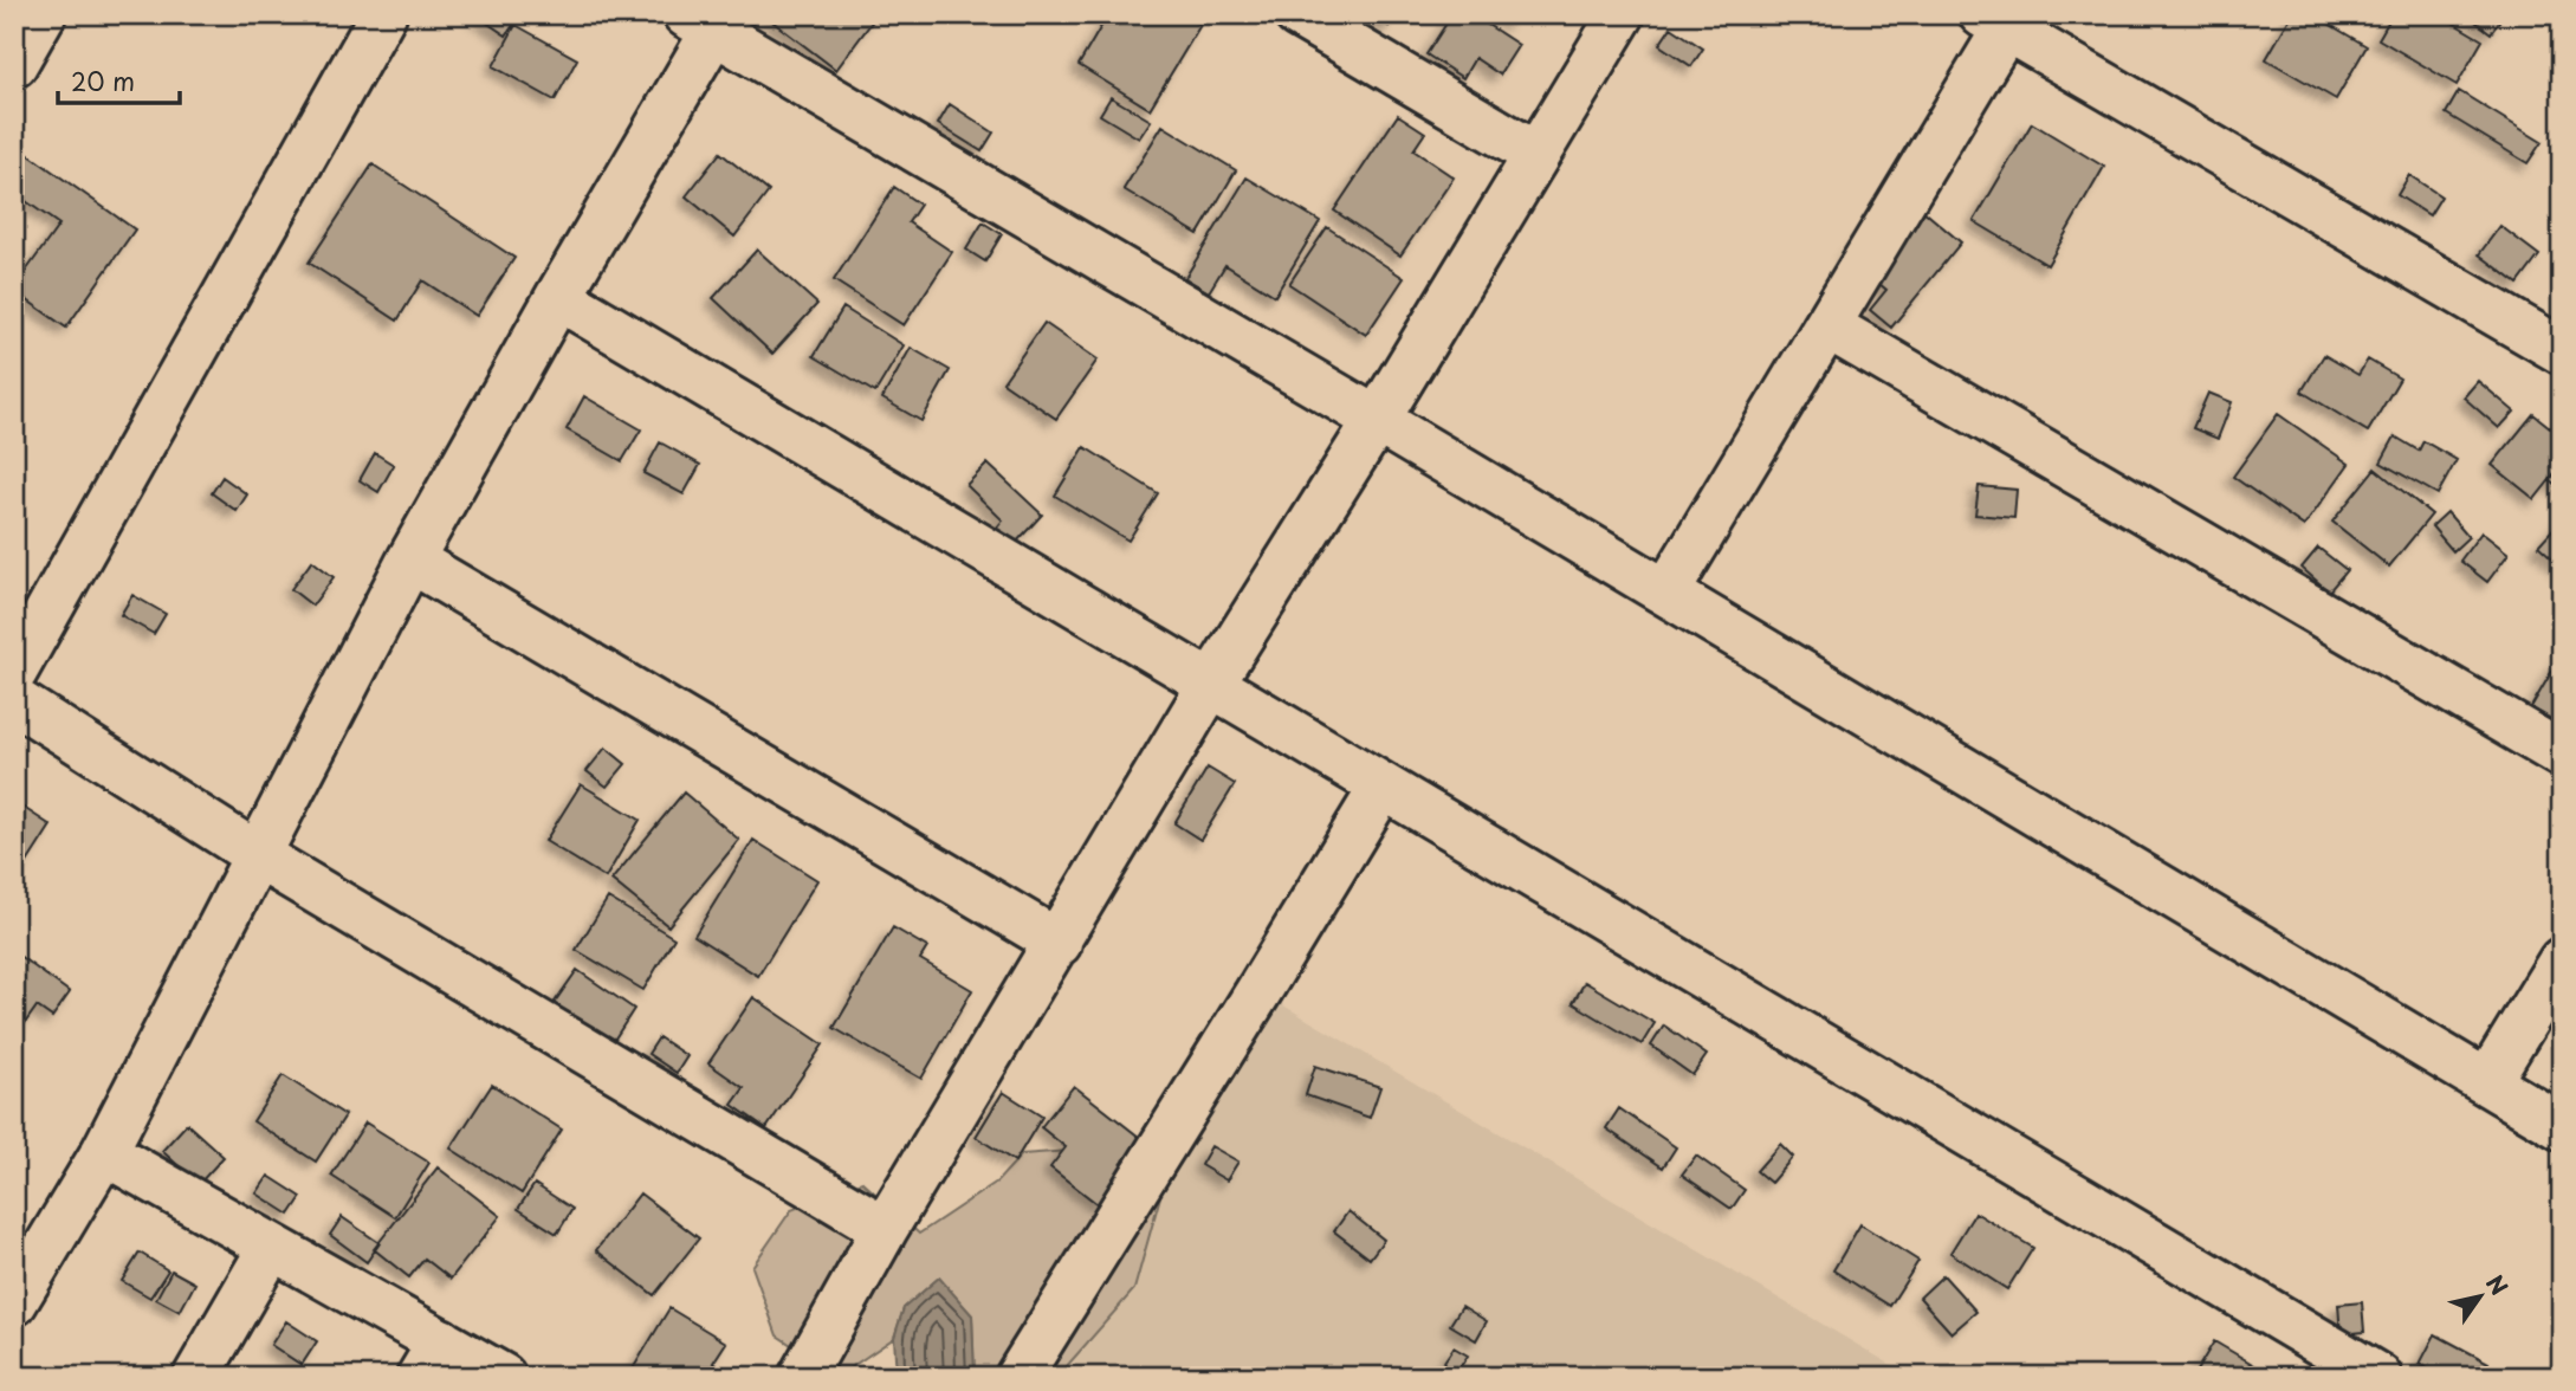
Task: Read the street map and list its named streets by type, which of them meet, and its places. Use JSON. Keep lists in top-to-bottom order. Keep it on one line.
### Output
{"scale_bar":"20 m","north":"top right"}
